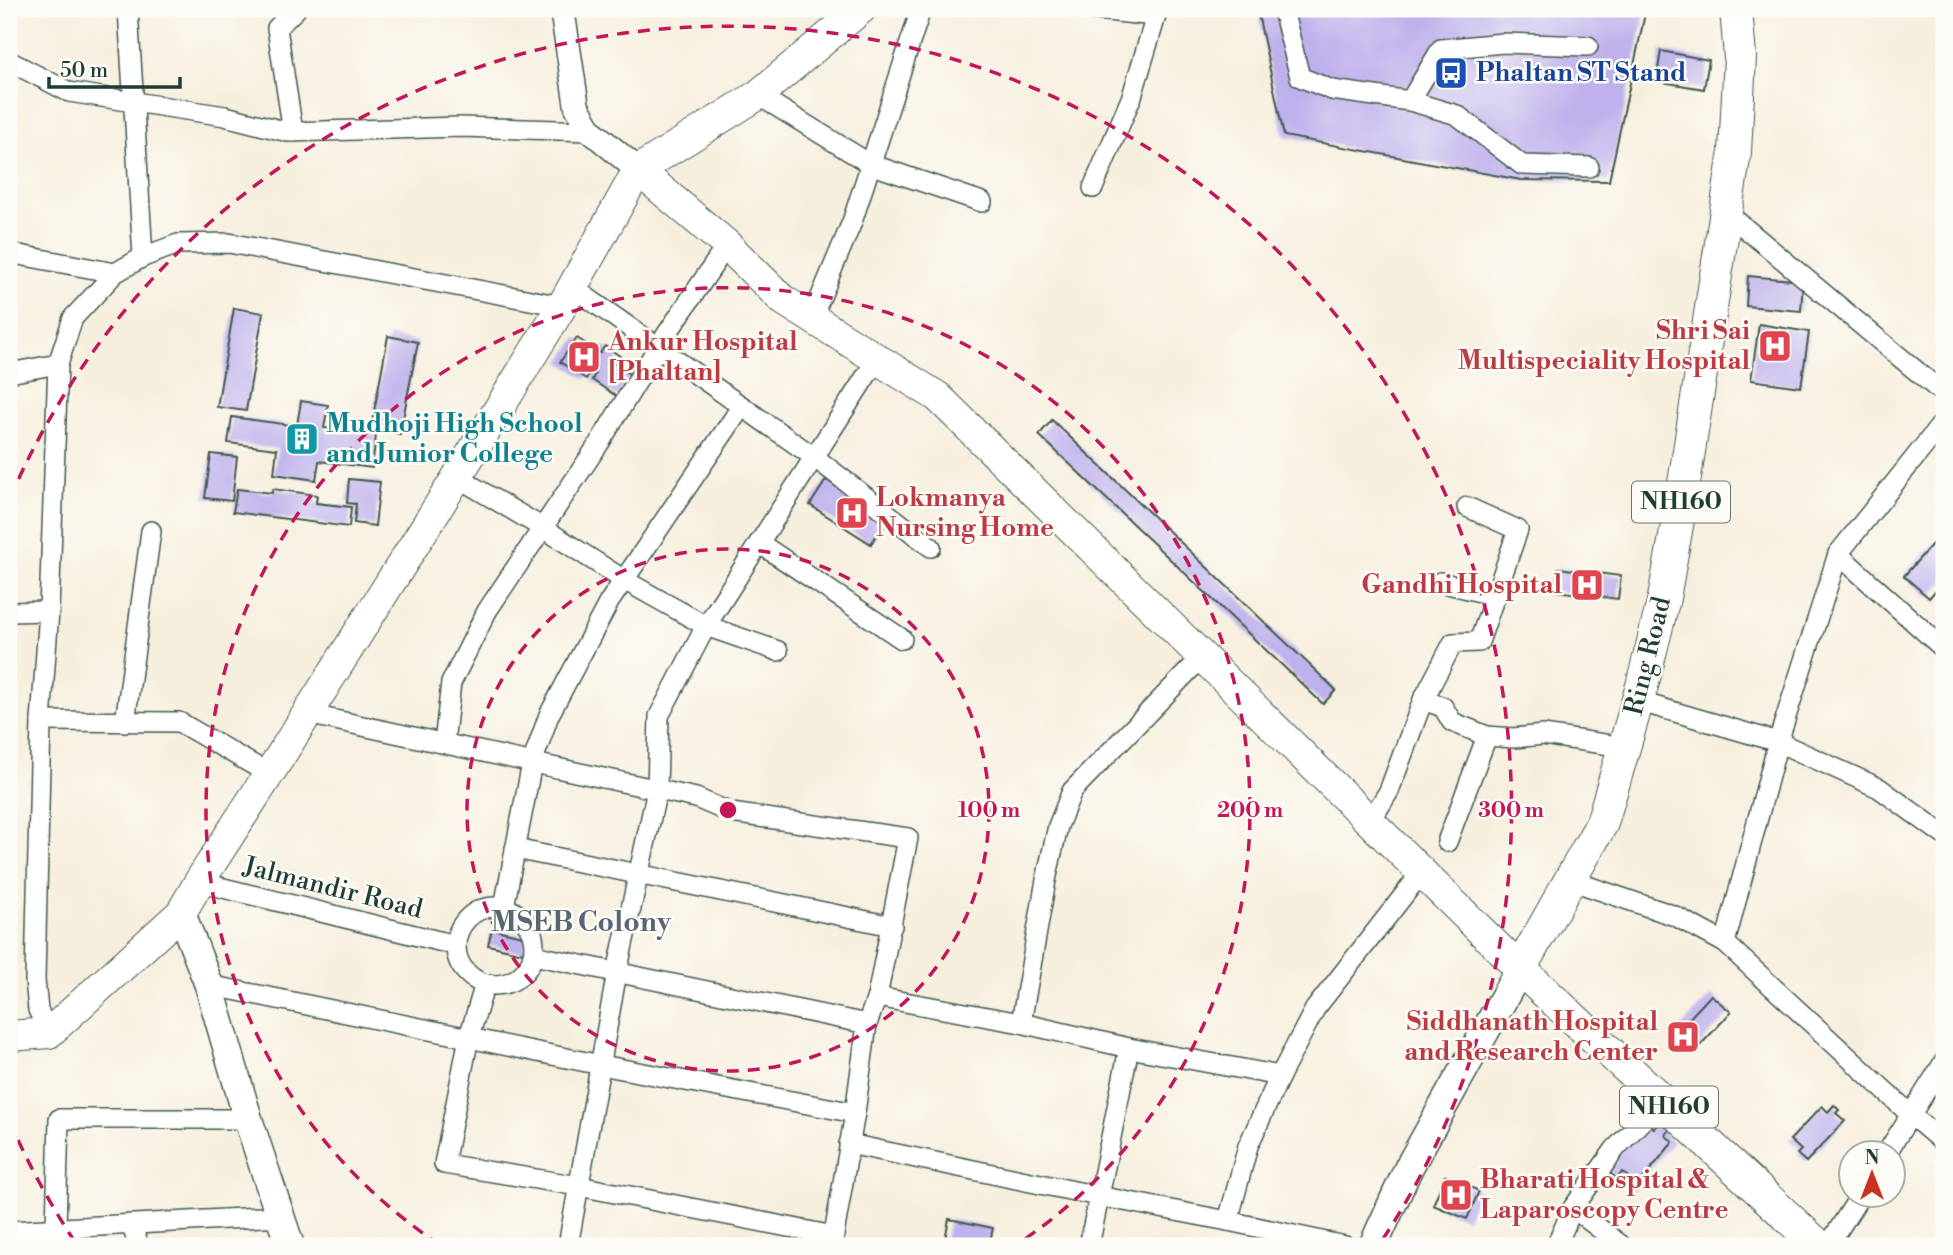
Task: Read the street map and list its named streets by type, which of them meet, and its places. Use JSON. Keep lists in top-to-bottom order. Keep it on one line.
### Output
{"streets":{"highway":["NH160","Ring Road"],"street":["Jalmandir Road"]},"crossings":[["NH160","Ring Road"]],"districts":["MSEB Colony"],"places":{"bus stop":["Phaltan ST Stand"],"hospital":["Shri Sai Multispeciality Hospital","Ankur Hospital [Phaltan]","Lokmanya Nursing Home","Gandhi Hospital","Siddhanath Hospital and Research Center","Bharati Hospital & Laparoscopy Centre"],"building":["Mudhoji High School and Junior College"]},"scale_bar":"50 m","north":"top","rings":["100 m","200 m","300 m"]}
